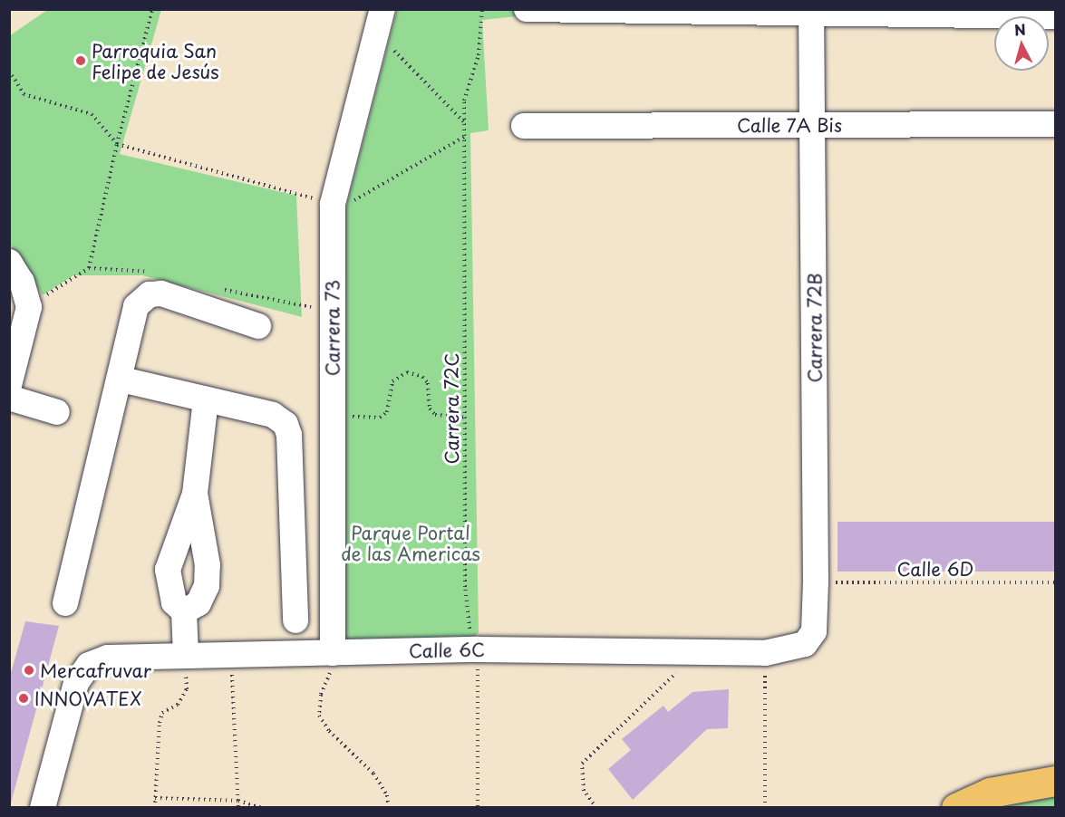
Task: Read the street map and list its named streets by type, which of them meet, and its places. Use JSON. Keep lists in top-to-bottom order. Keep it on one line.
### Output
{"streets":{"street":["Calle 7A Bis","Carrera 73","Carrera 72B","Calle 6C"],"path":["Carrera 72C","Calle 6D"]},"crossings":[["Calle 7A Bis","Carrera 72B"],["Carrera 73","Calle 6C"],["Carrera 72B","Calle 6D"],["Carrera 72B","Calle 6C"],["Carrera 72C","Calle 6C"]],"parks":["Parque Portal de las Americas"],"places":["Parroquia San Felipe de Jesús","Mercafruvar","INNOVATEX"],"north":"top"}
